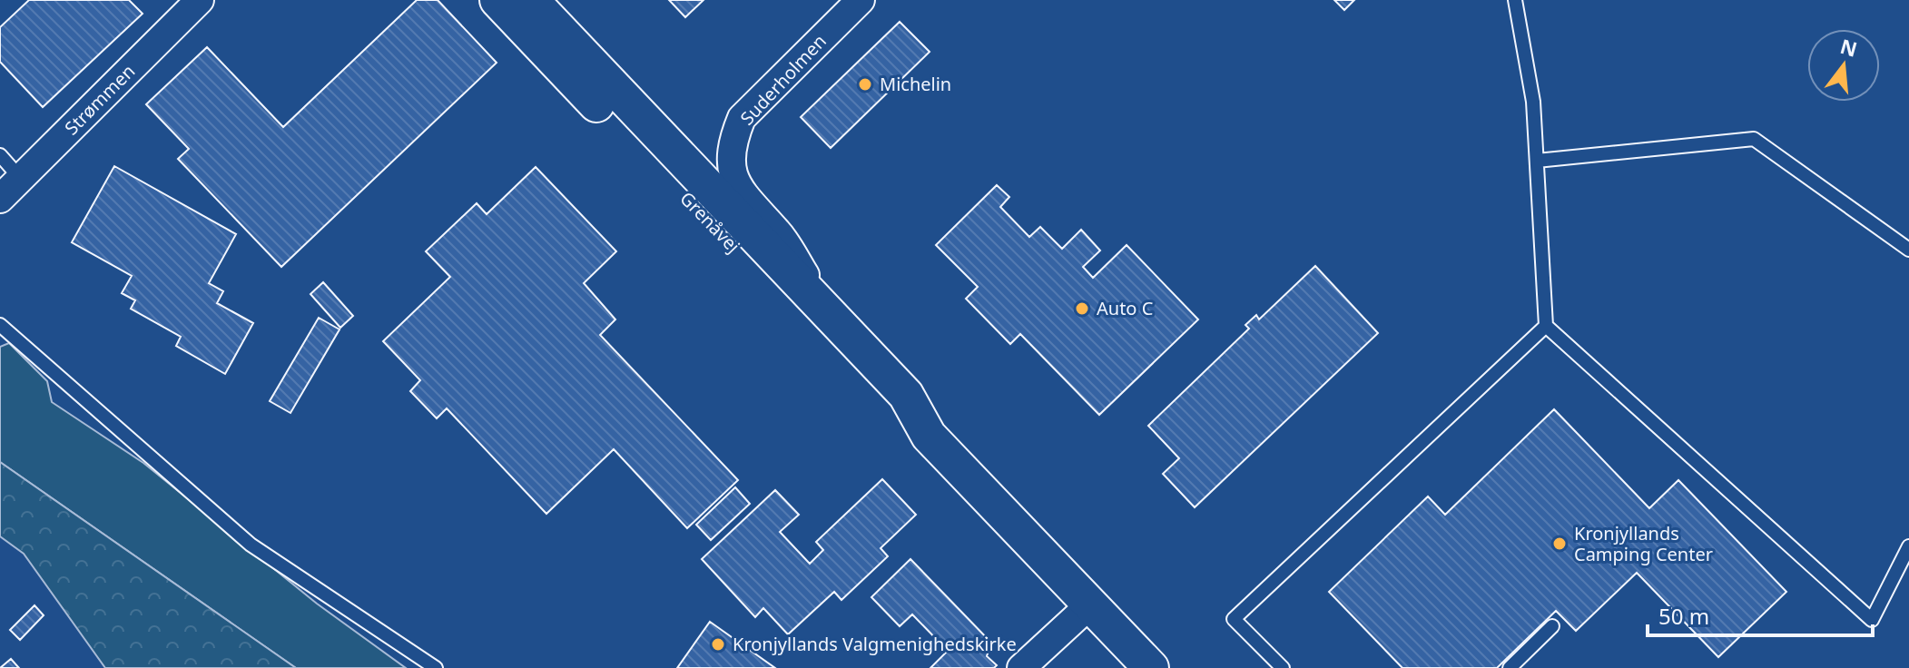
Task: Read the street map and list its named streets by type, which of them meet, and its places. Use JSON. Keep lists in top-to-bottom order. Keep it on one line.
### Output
{"streets":{"street":["Suderholmen","Strømmen","Grenåvej"]},"crossings":[["Suderholmen","Grenåvej"]],"places":["Michelin","Auto C","Kronjyllands Camping Center","Kronjyllands Valgmenighedskirke"],"scale_bar":"50 m","north":"top"}
